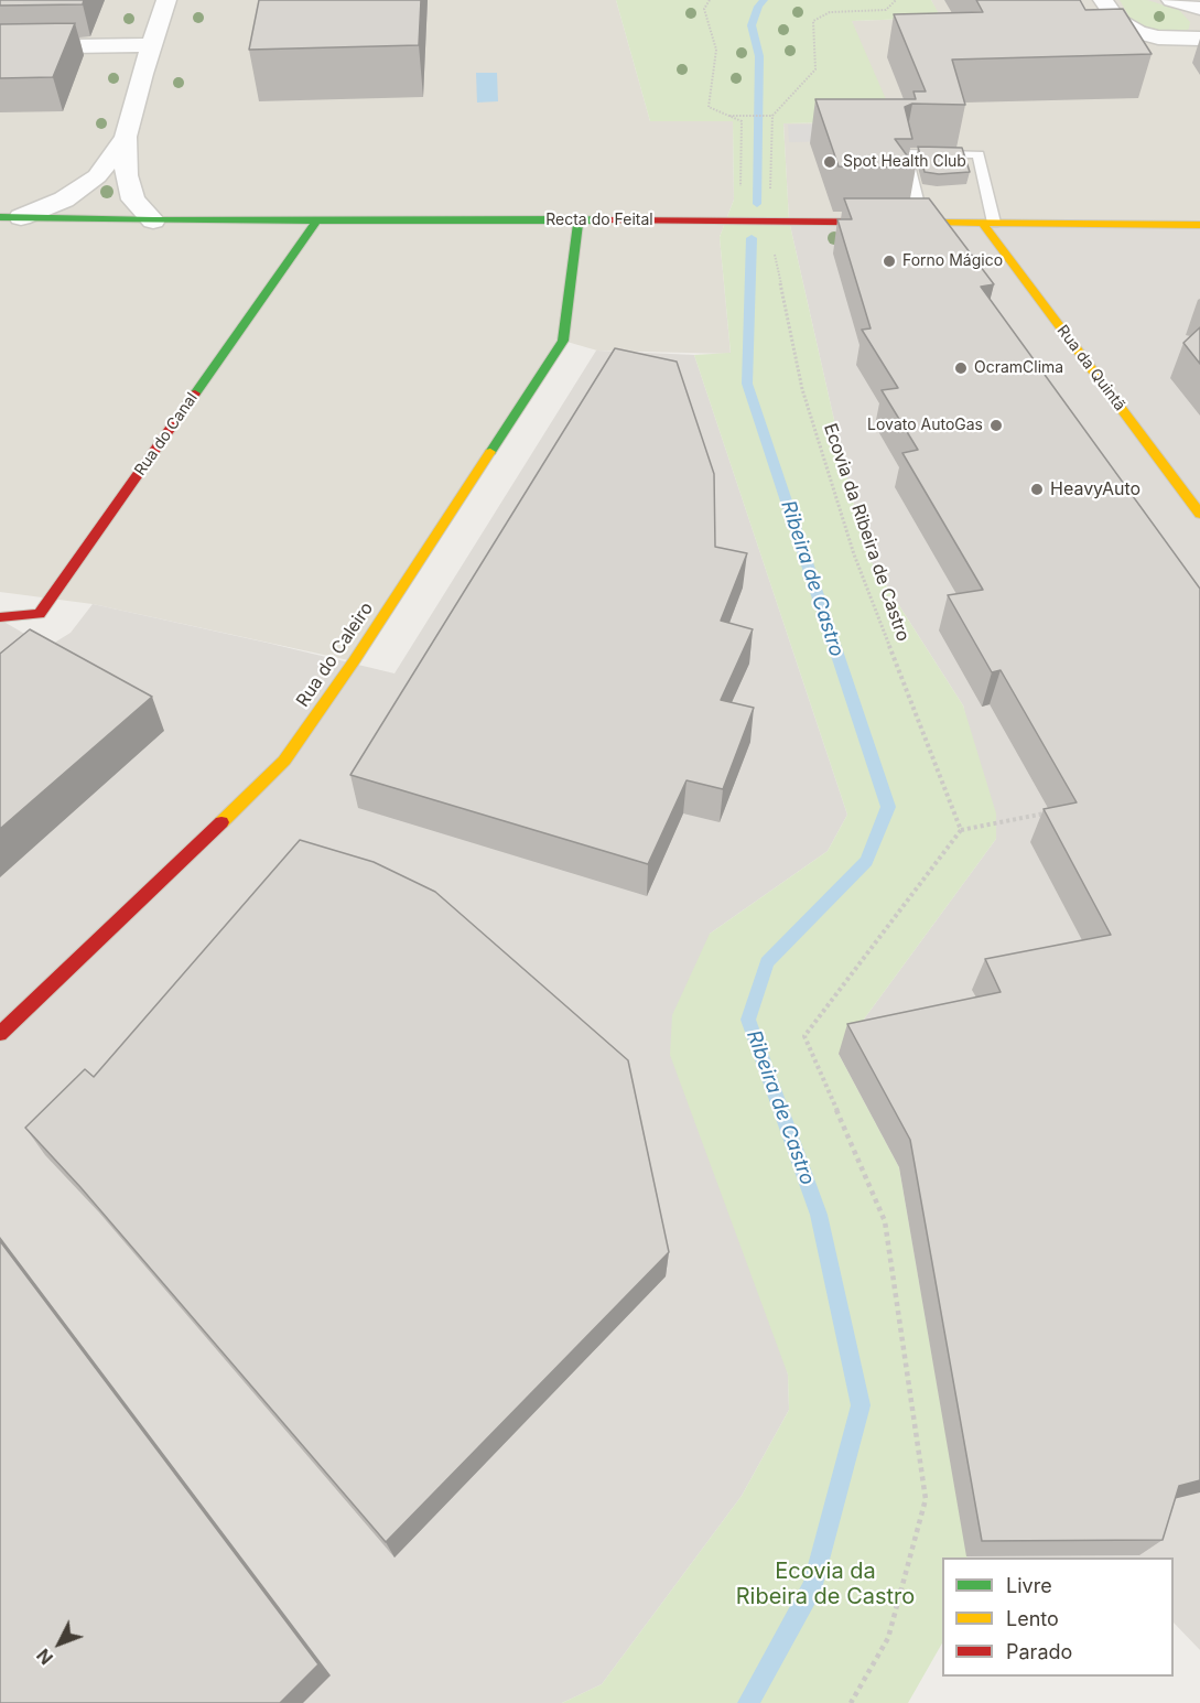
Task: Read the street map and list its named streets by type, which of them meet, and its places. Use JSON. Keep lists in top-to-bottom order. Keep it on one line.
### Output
{"streets":{"street":["Recta do Feital","Rua da Quintã","Rua do Canal","Rua do Caleiro"],"path":["Ecovia da Ribeira de Castro"]},"crossings":[["Recta do Feital","Rua da Quintã"],["Recta do Feital","Rua do Canal"],["Recta do Feital","Rua do Caleiro"]],"water":["Ribeira de Castro"],"parks":["Ecovia da Ribeira de Castro"],"places":["Spot Health Club","Forno Mágico","OcramClima","Lovato AutoGas","HeavyAuto"],"legend":["Livre","Lento","Parado"],"north":"bottom left"}
